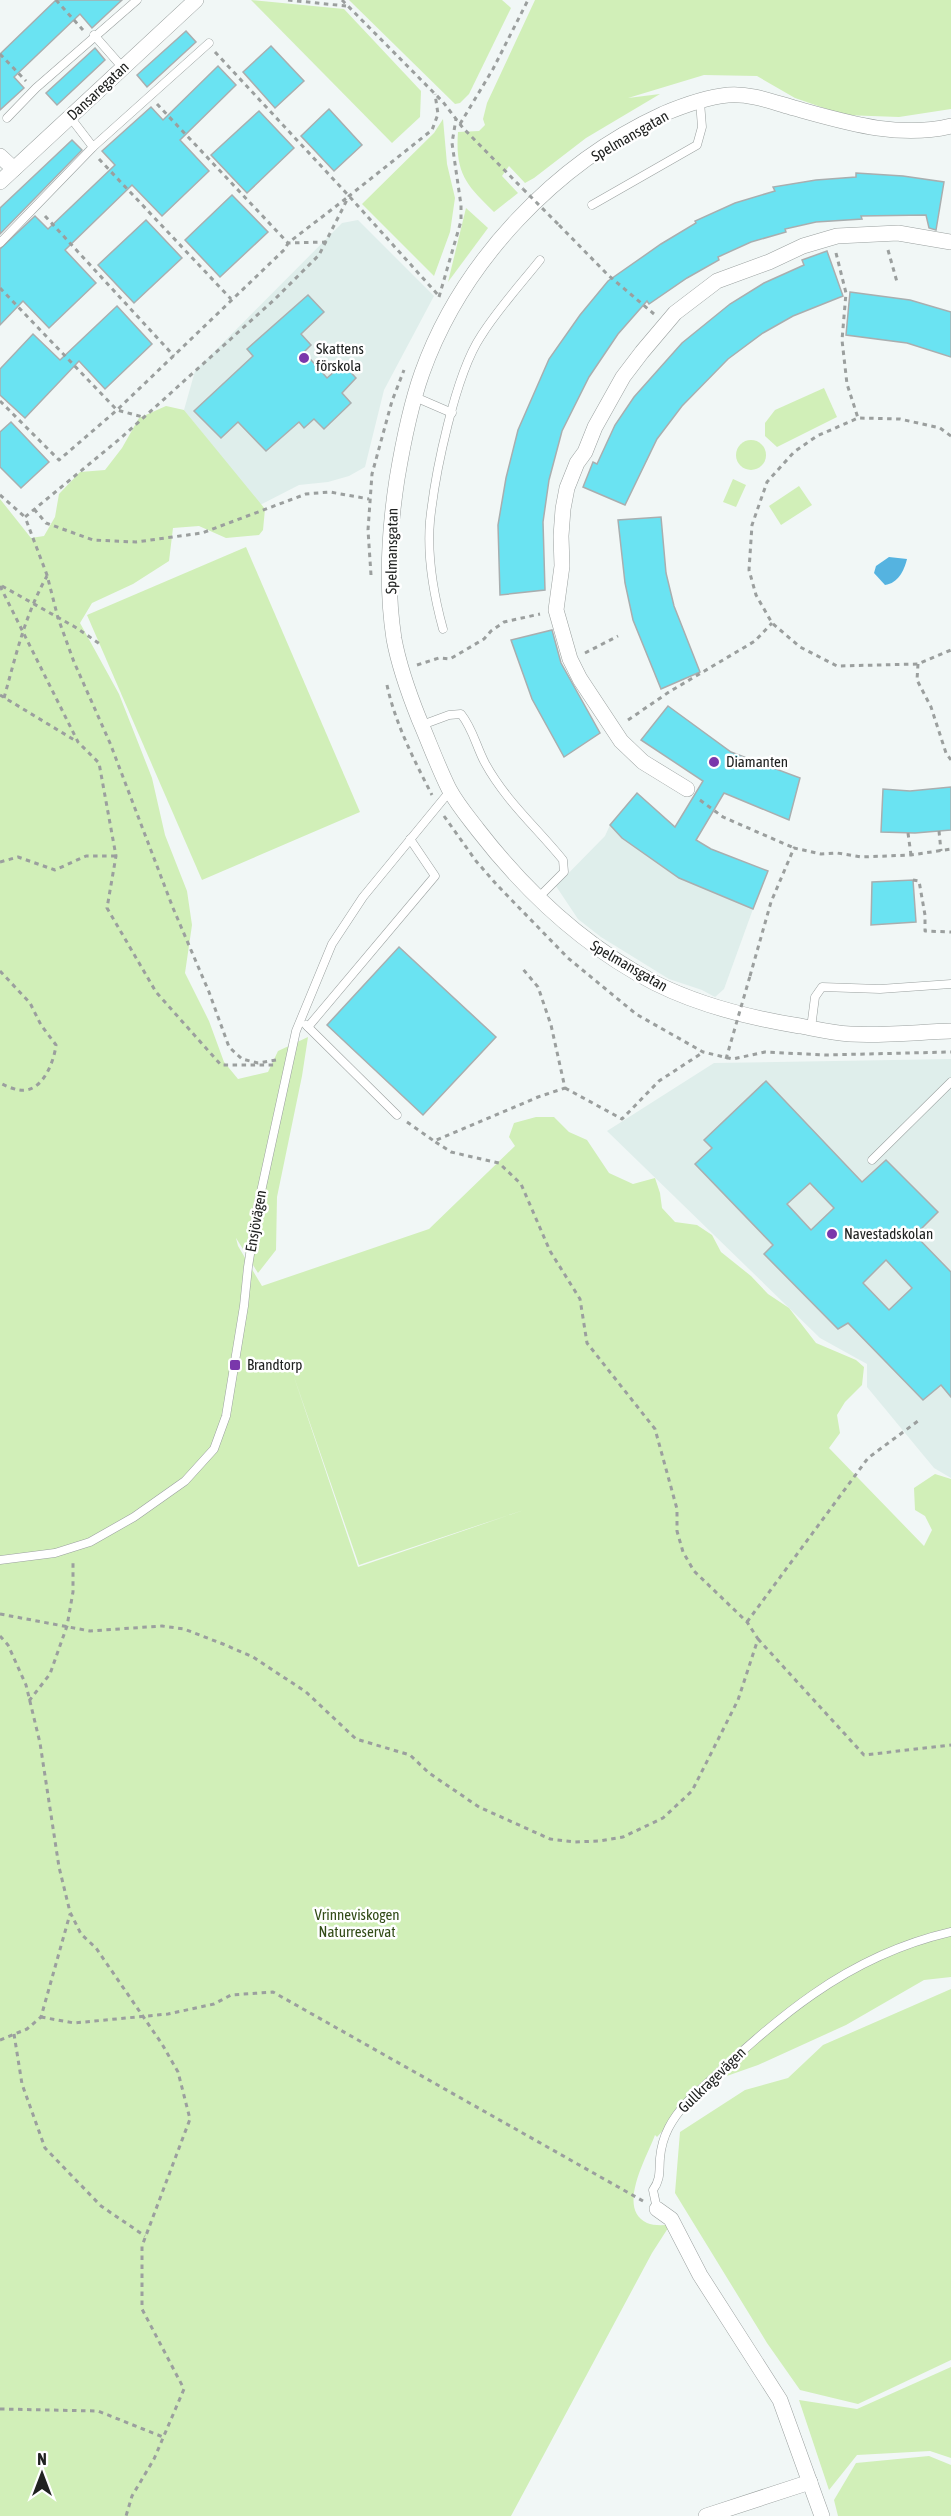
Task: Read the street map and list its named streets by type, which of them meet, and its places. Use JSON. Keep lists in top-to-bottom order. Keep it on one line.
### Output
{"streets":{"street":["Dansaregatan","Spelmansgatan"],"lane":["Ensjövägen","Gullkragevägen"]},"crossings":[["Spelmansgatan","Ensjövägen"]],"parks":["Vrinneviskogen Naturreservat"],"places":{"other":["Skattens förskola","Diamanten","Navestadskolan"],"transit":["Brandtorp"]},"north":"top"}
